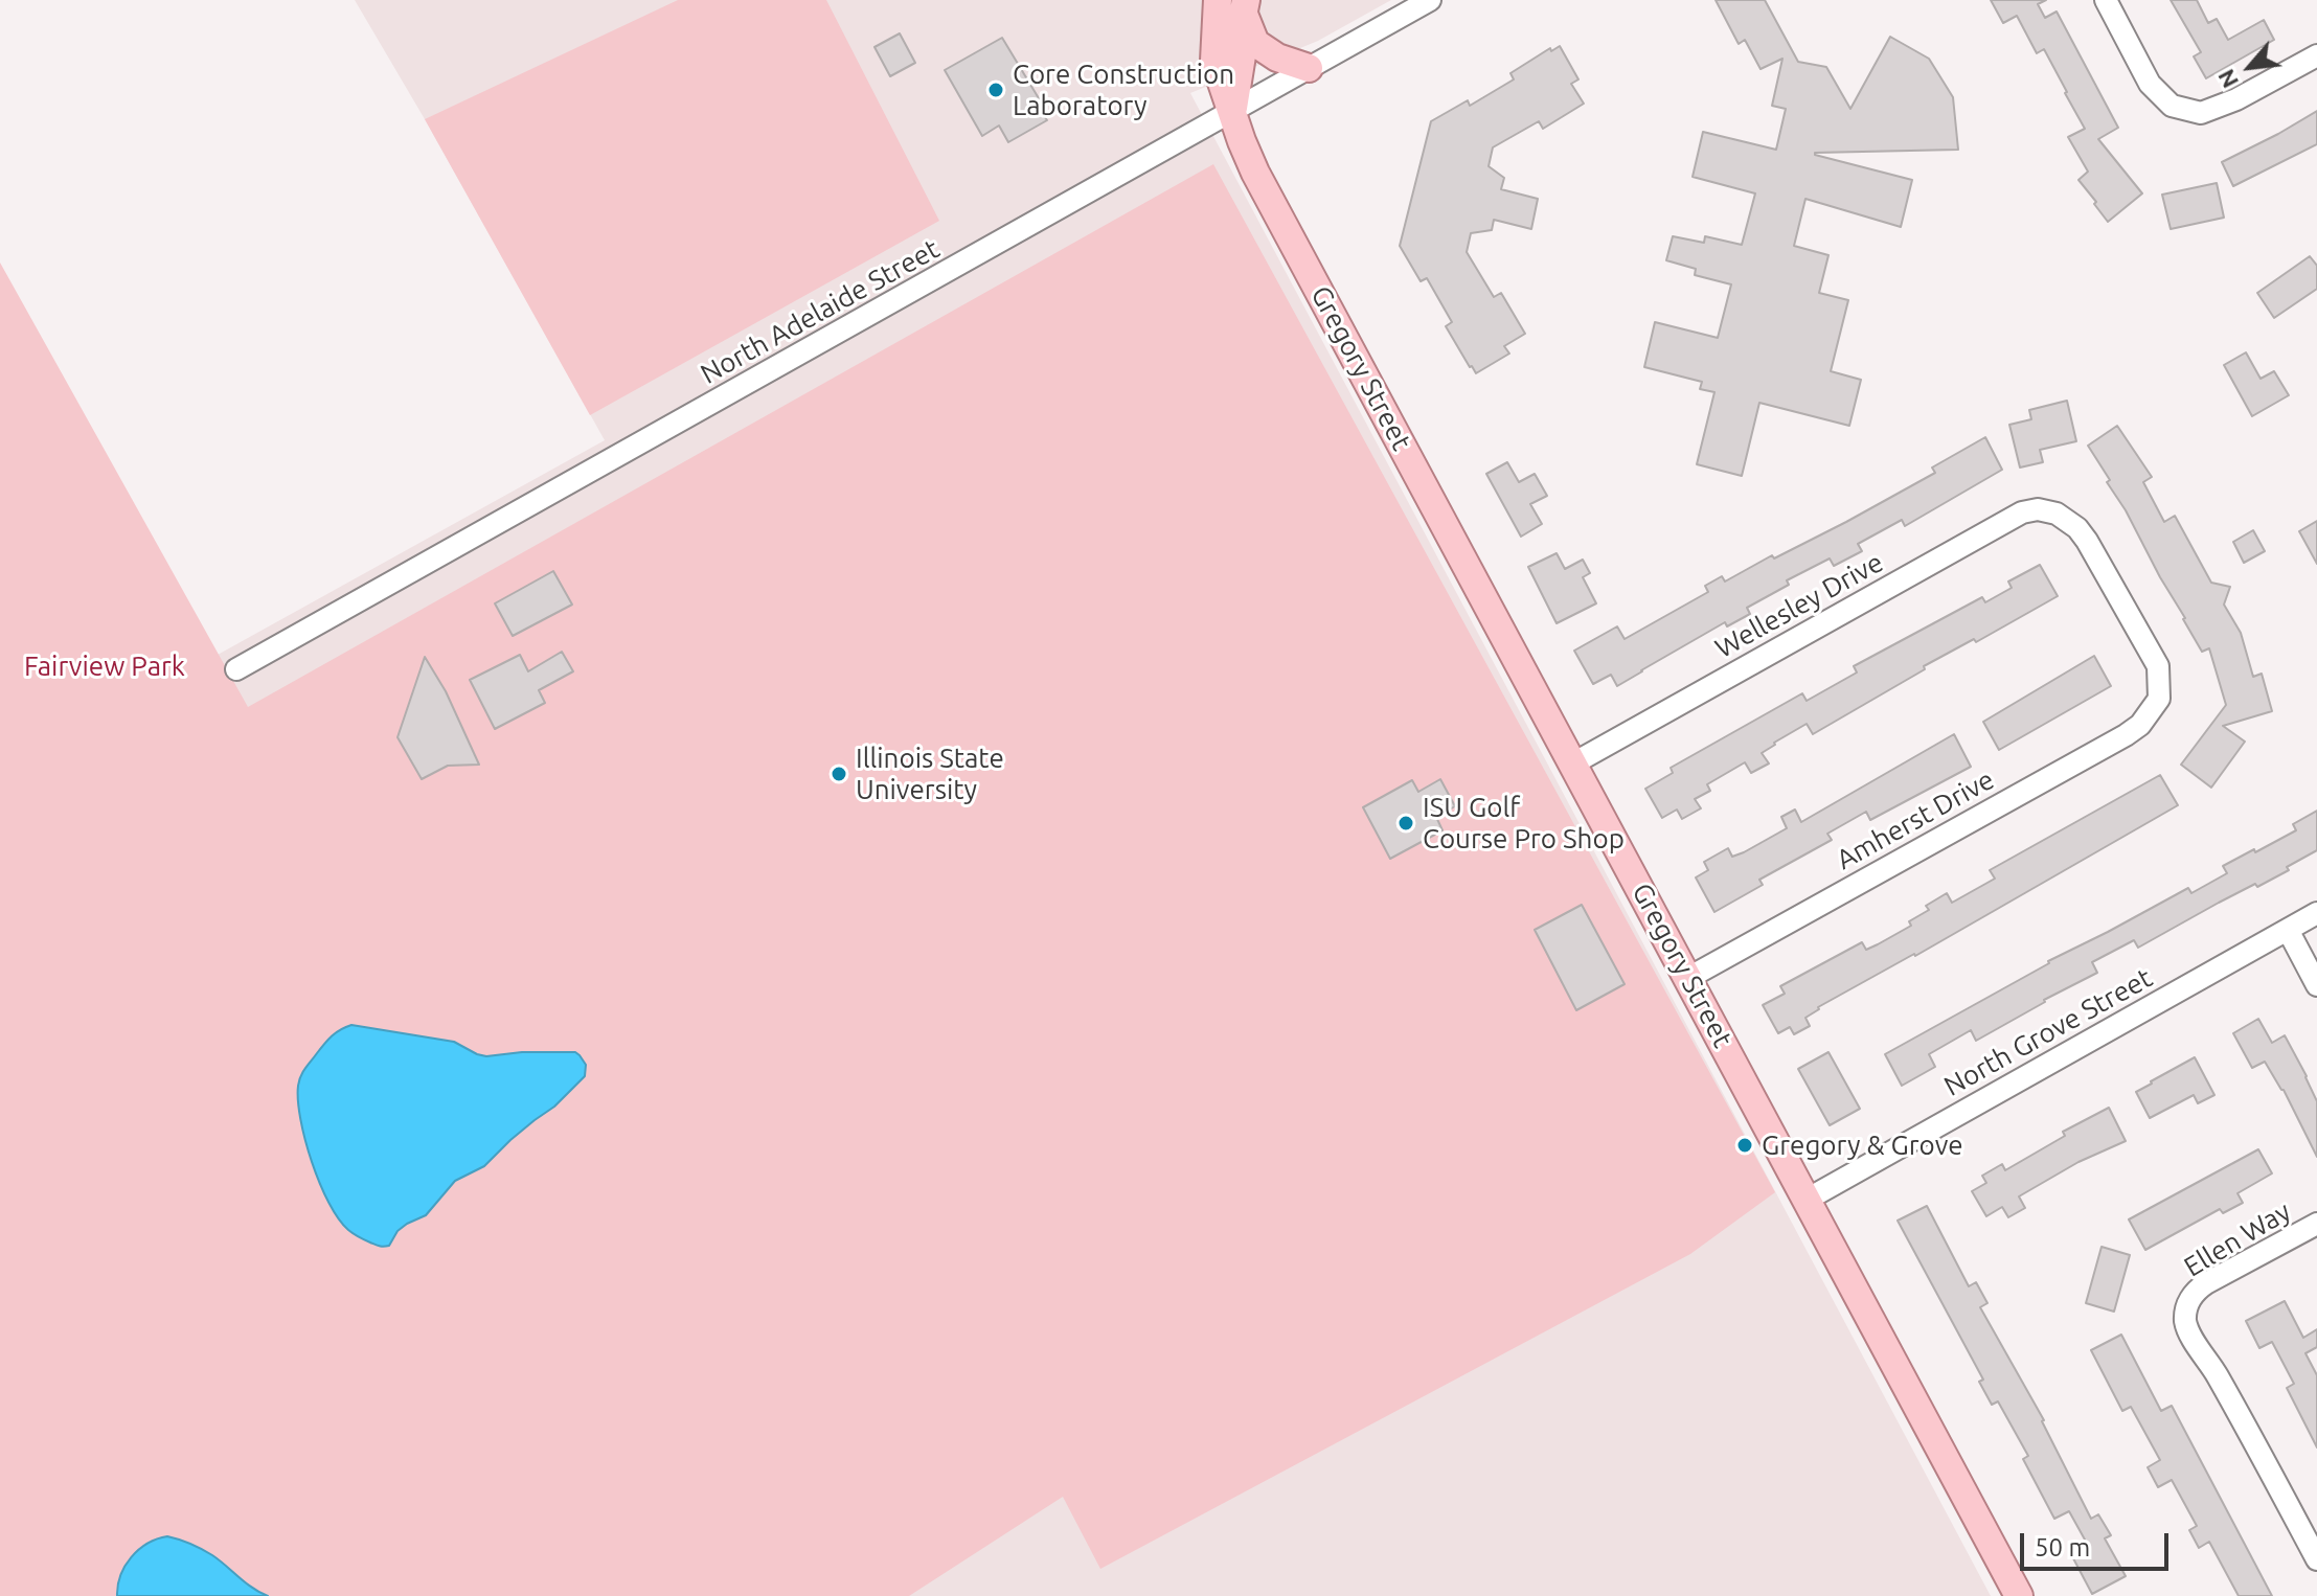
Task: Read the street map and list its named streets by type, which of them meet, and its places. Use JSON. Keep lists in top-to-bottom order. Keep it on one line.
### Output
{"streets":{"main road":["Gregory Street"],"street":["North Adelaide Street","Wellesley Drive","Amherst Drive","North Grove Street","Ellen Way"]},"crossings":[["North Adelaide Street","Gregory Street"],["Gregory Street","Wellesley Drive"],["Gregory Street","Amherst Drive"],["Gregory Street","North Grove Street"],["Wellesley Drive","Amherst Drive"]],"parks":["Fairview Park"],"places":["Core Construction Laboratory","Illinois State University","ISU Golf Course Pro Shop","Gregory & Grove"],"scale_bar":"50 m","north":"bottom left"}
